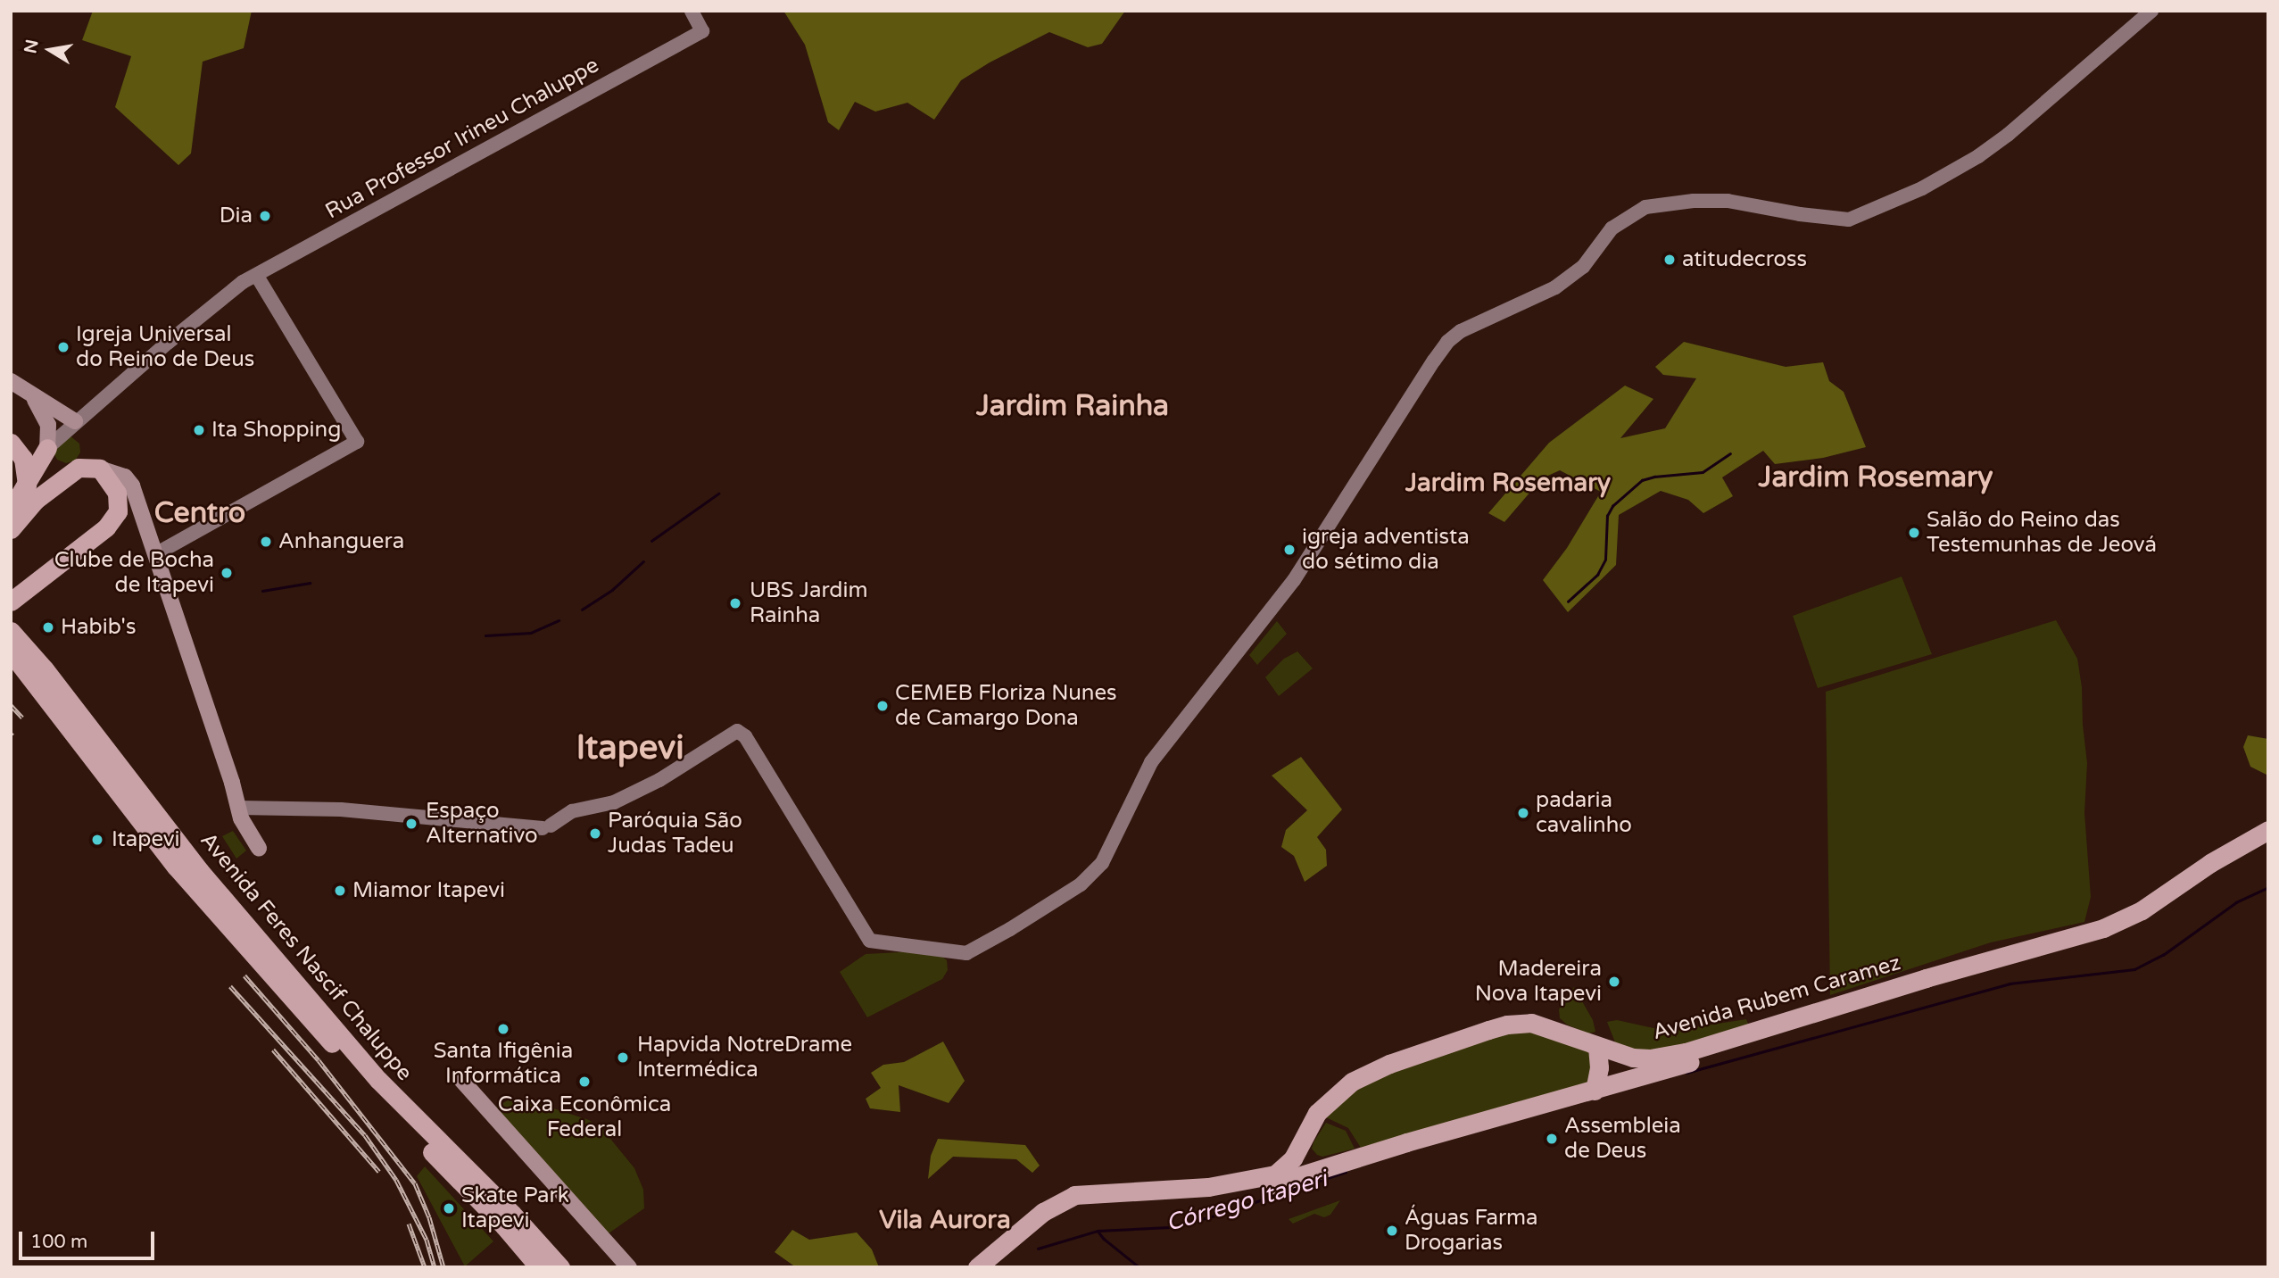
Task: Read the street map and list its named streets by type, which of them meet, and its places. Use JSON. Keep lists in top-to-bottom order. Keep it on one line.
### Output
{"streets":{"highway":["Avenida Feres Nascif Chaluppe","Avenida Rubem Caramez"],"street":["Rua Professor Irineu Chaluppe"]},"districts":["Jardim Rainha","Jardim Rosemary","Jardim Rosemary","Centro","Itapevi","Vila Aurora"],"water":["Córrego Itaperi"],"places":["Dia","atitudecross","Igreja Universal do Reino de Deus","Ita Shopping","Salão do Reino das Testemunhas de Jeová","Anhanguera","igreja adventista do sétimo dia","Clube de Bocha de Itapevi","UBS Jardim Rainha","Habib's","CEMEB Floriza Nunes de Camargo Dona","padaria cavalinho","Espaço Alternativo","Paróquia São Judas Tadeu","Itapevi","Miamor Itapevi","Madereira Nova Itapevi","Santa Ifigênia Informática","Hapvida NotreDrame Intermédica","Caixa Econômica Federal","Assembleia de Deus","Skate Park Itapevi","Águas Farma Drogarias"],"scale_bar":"100 m","north":"left"}
